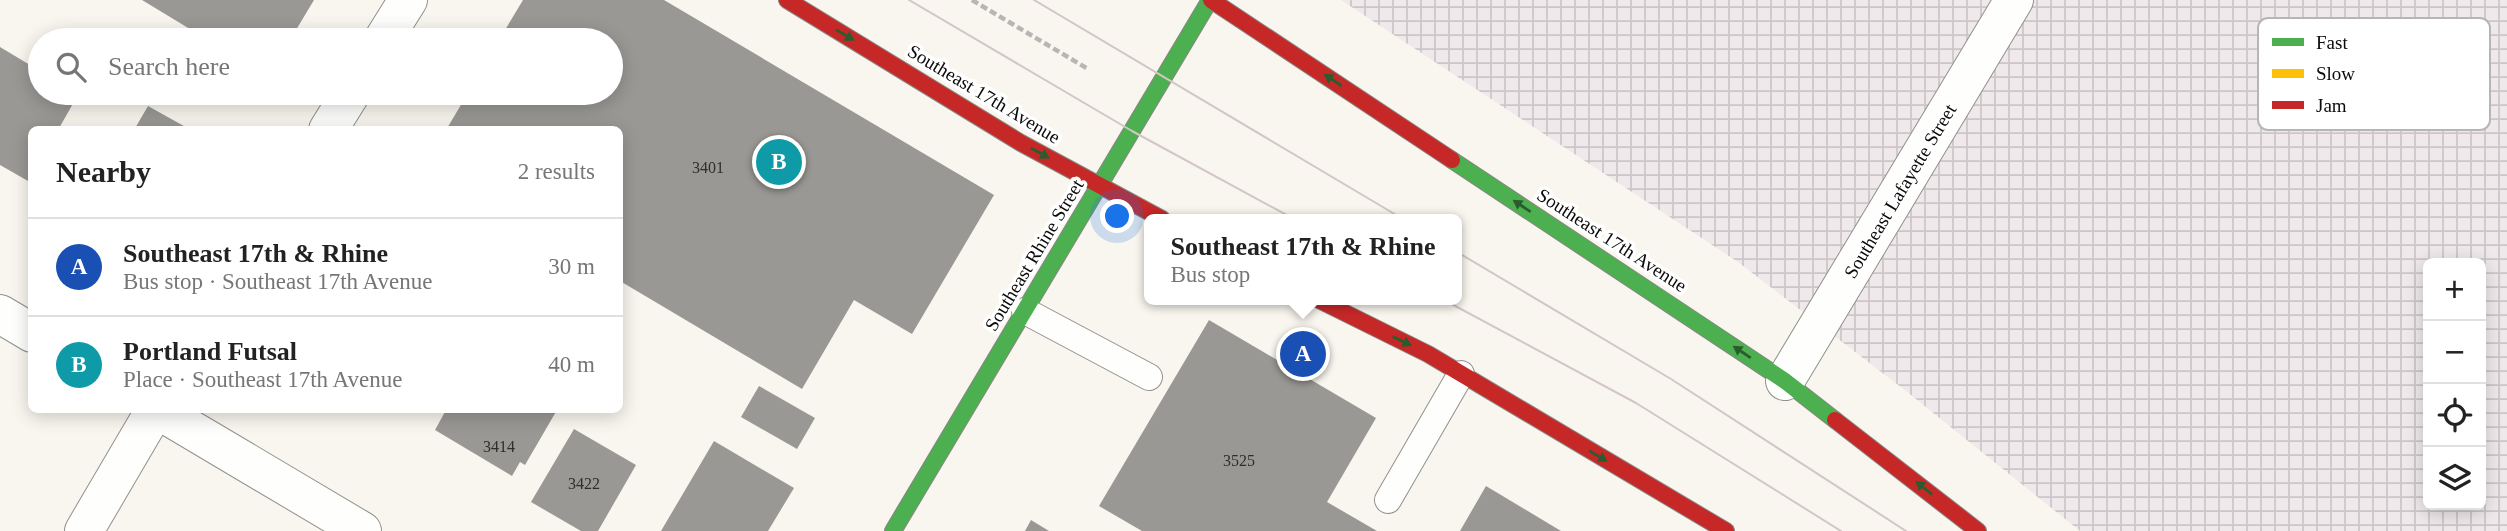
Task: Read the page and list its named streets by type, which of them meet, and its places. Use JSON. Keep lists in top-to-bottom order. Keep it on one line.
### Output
{"streets":{"street":["Southeast 17th Avenue","Southeast Lafayette Street","Southeast Rhine Street"]},"crossings":[["Southeast 17th Avenue","Southeast Lafayette Street"],["Southeast 17th Avenue","Southeast Rhine Street"]],"house_numbers":["3401","3414","3525","3422"],"legend":["Fast","Slow","Jam"],"page":{"search":"Search here","heading":["Nearby","2 results"],"pins":["B","A"],"popup":["Southeast 17th & Rhine","Bus stop"],"list":[{"mark":"A","name":"Southeast 17th & Rhine","note":"Bus stop · Southeast 17th Avenue","value":"30 m"},{"mark":"B","name":"Portland Futsal","note":"Place · Southeast 17th Avenue","value":"40 m"}],"map_buttons":["+","−"]}}
